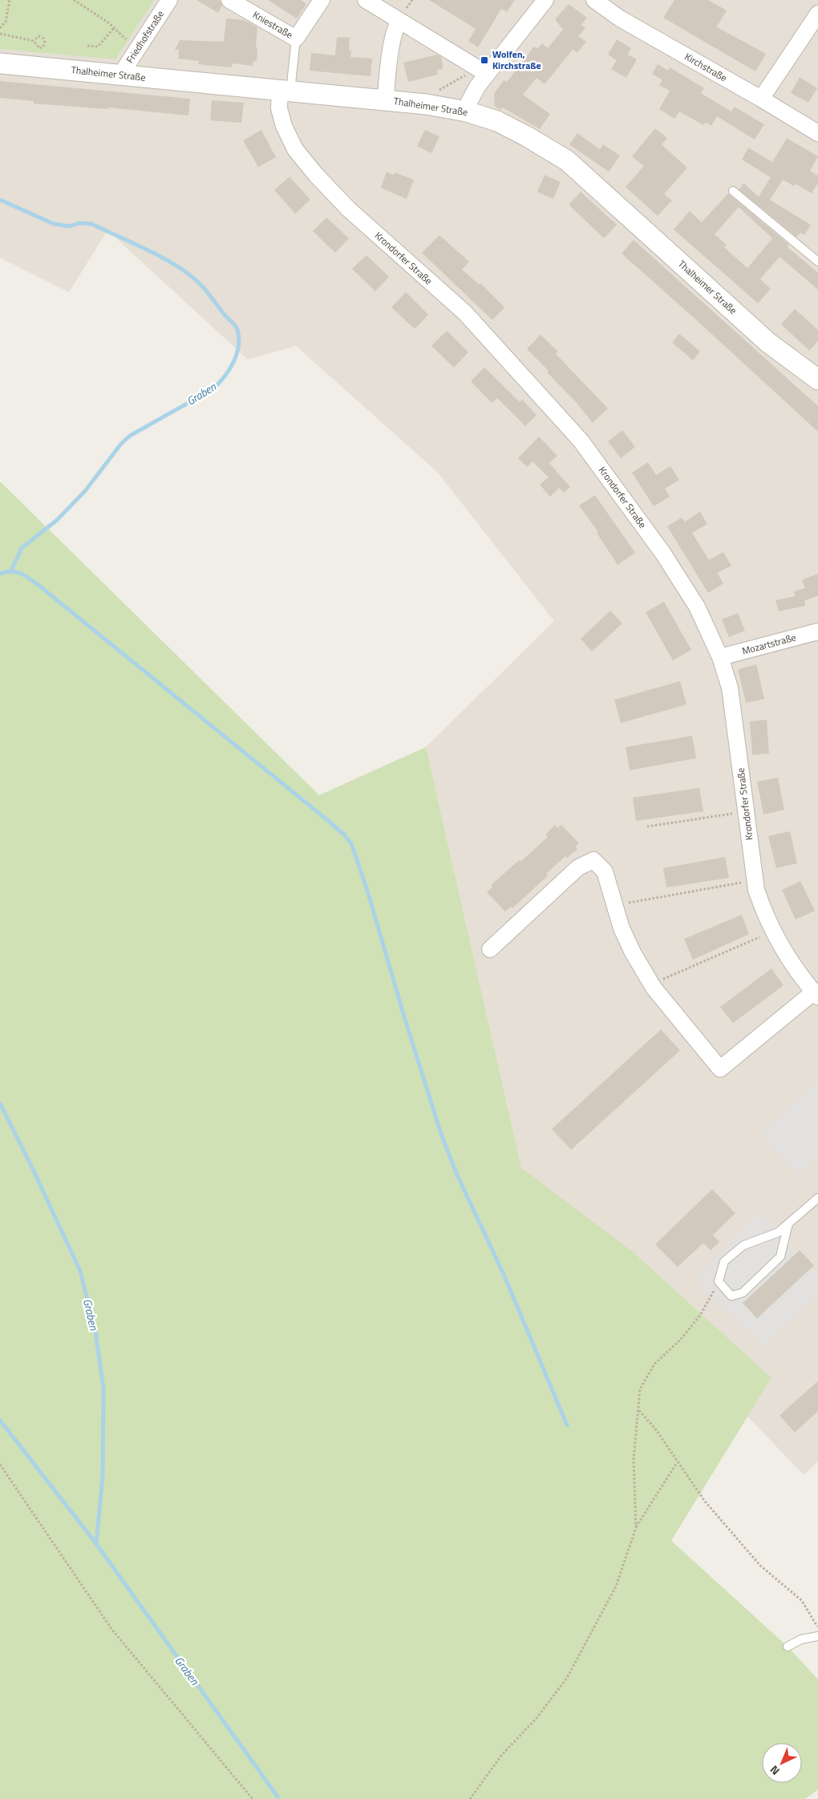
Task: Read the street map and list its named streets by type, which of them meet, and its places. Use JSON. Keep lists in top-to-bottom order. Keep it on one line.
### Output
{"streets":{"street":["Kniestraße","Friedhofstraße","Kirchstraße","Thalheimer Straße","Krondorfer Straße","Mozartstraße"]},"crossings":[["Friedhofstraße","Thalheimer Straße"],["Thalheimer Straße","Krondorfer Straße"],["Krondorfer Straße","Mozartstraße"]],"water":["Graben"],"places":{"transit":["Wolfen, Kirchstraße"]},"north":"bottom left"}
